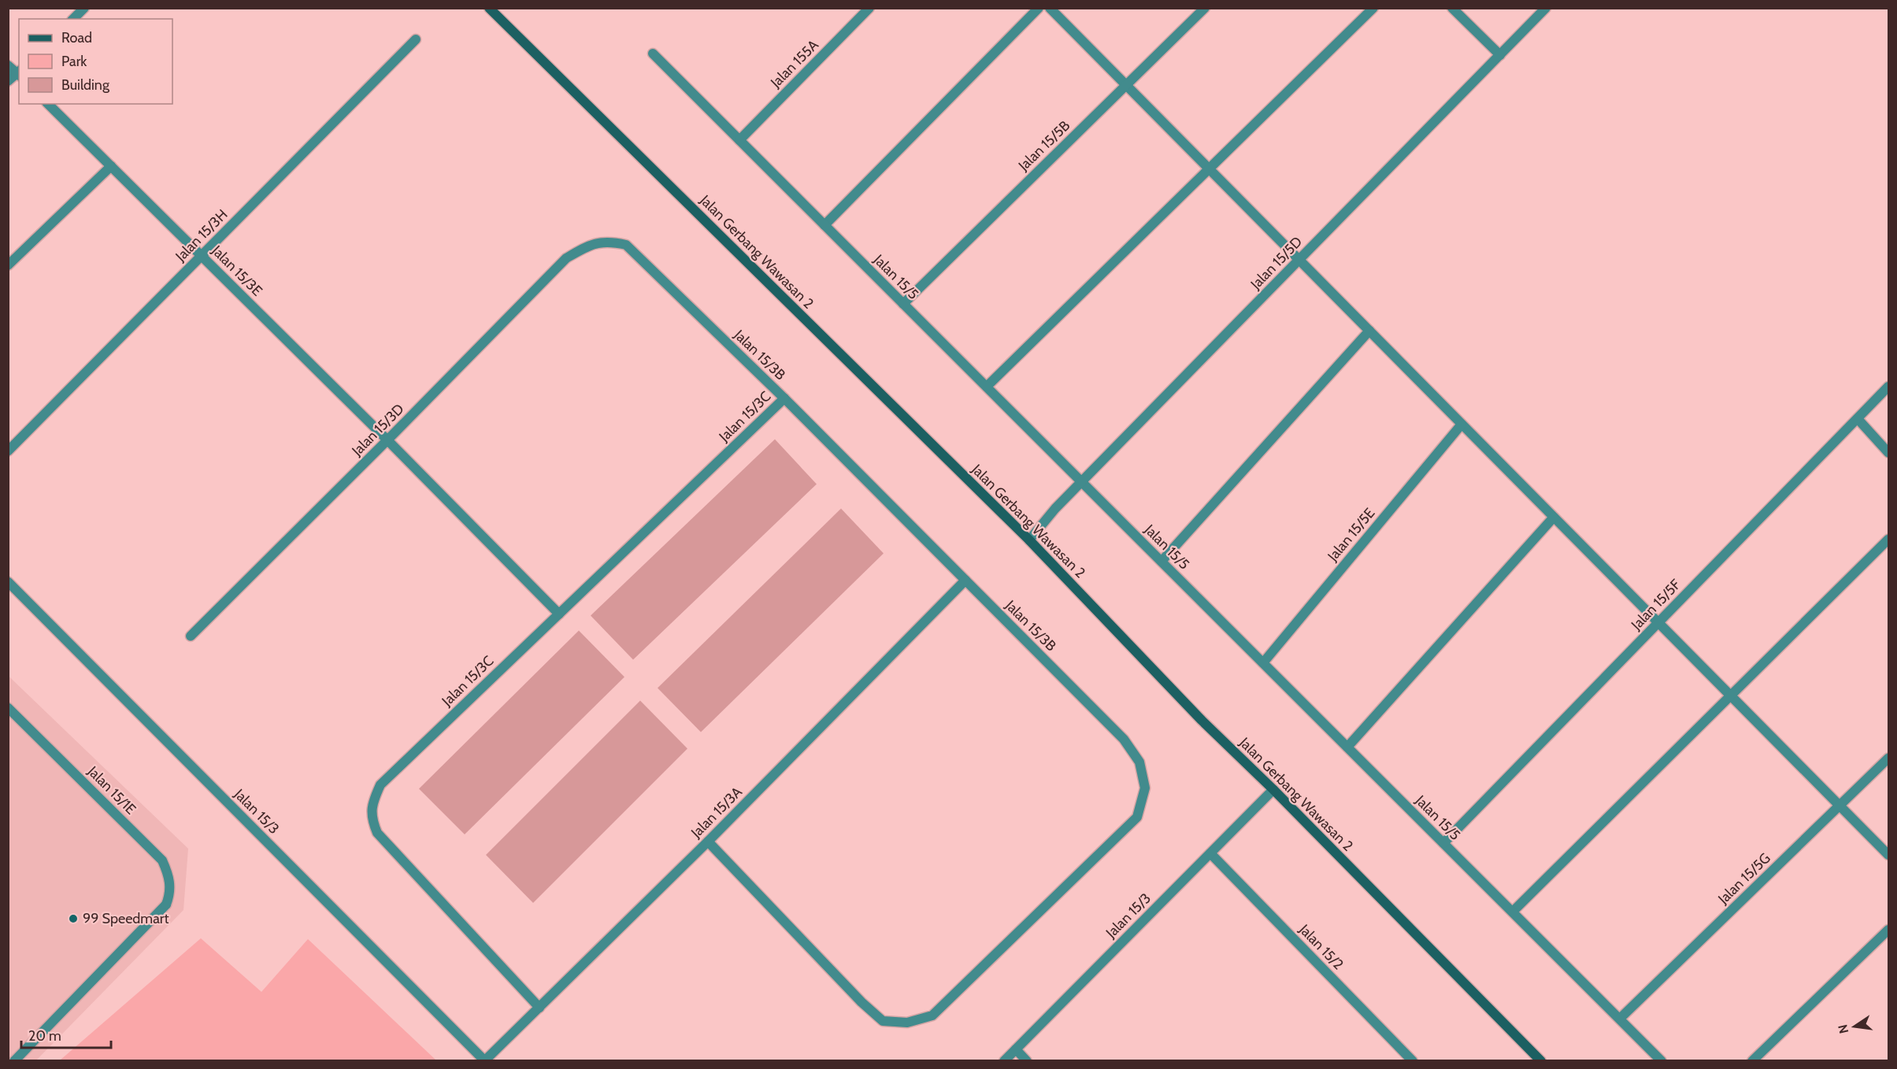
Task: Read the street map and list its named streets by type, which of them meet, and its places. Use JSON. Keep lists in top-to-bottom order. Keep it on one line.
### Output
{"streets":{"street":["Jalan 155A","Jalan 15/5B","Jalan 15/3H","Jalan Gerbang Wawasan 2","Jalan 15/5D","Jalan 15/3E","Jalan 15/5","Jalan 15/3B","Jalan 15/3C","Jalan 15/3D","Jalan 15/5E","Jalan 15/5F","Jalan 15/1E","Jalan 15/3","Jalan 15/3A","Jalan 15/5G","Jalan 15/2"]},"crossings":[["Jalan 155A","Jalan 15/5"],["Jalan 15/5B","Jalan 15/5"],["Jalan 15/3H","Jalan 15/3E"],["Jalan Gerbang Wawasan 2","Jalan 15/5D"],["Jalan Gerbang Wawasan 2","Jalan 15/3"],["Jalan 15/5D","Jalan 15/5"],["Jalan 15/3E","Jalan 15/3C"],["Jalan 15/3E","Jalan 15/3D"],["Jalan 15/5","Jalan 15/5E"],["Jalan 15/5","Jalan 15/5F"],["Jalan 15/5","Jalan 15/5G"],["Jalan 15/3B","Jalan 15/3C"],["Jalan 15/3B","Jalan 15/3D"],["Jalan 15/3B","Jalan 15/3A"],["Jalan 15/3C","Jalan 15/3A"],["Jalan 15/3","Jalan 15/3A"],["Jalan 15/3","Jalan 15/2"]],"places":["99 Speedmart"],"legend":["Road","Park","Building"],"scale_bar":"20 m","north":"left"}
